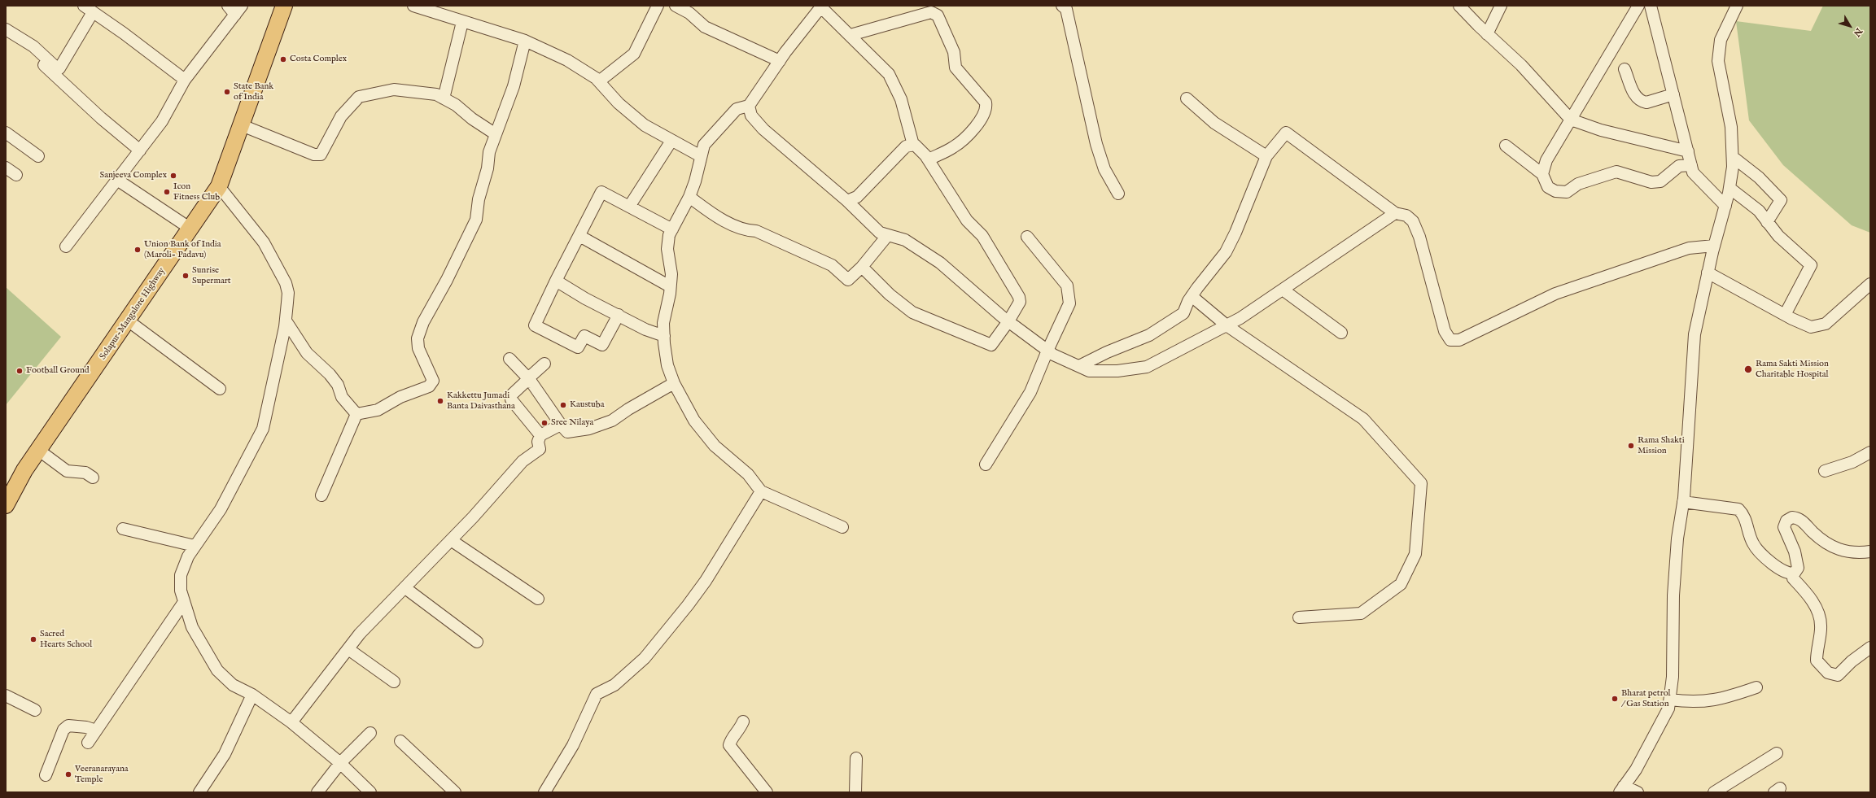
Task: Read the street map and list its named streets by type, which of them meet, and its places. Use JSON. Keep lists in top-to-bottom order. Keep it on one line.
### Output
{"streets":{"highway":["Solapur-Mangalore Highway"]},"places":["Costa Complex","State Bank of India","Sanjeeva Complex","Icon Fitness Club","Union Bank of India (Maroli- Padavu)","Sunrise Supermart","Rama Sakti Mission Charitable Hospital","Football Ground","Kakkettu Jumadi Banta Daivasthana","Kaustuba","Sree Nilaya","Rama Shakti Mission","Sacred Hearts School","Bharat petrol / Gas Station","Veeranarayana Temple"],"north":"bottom right"}
